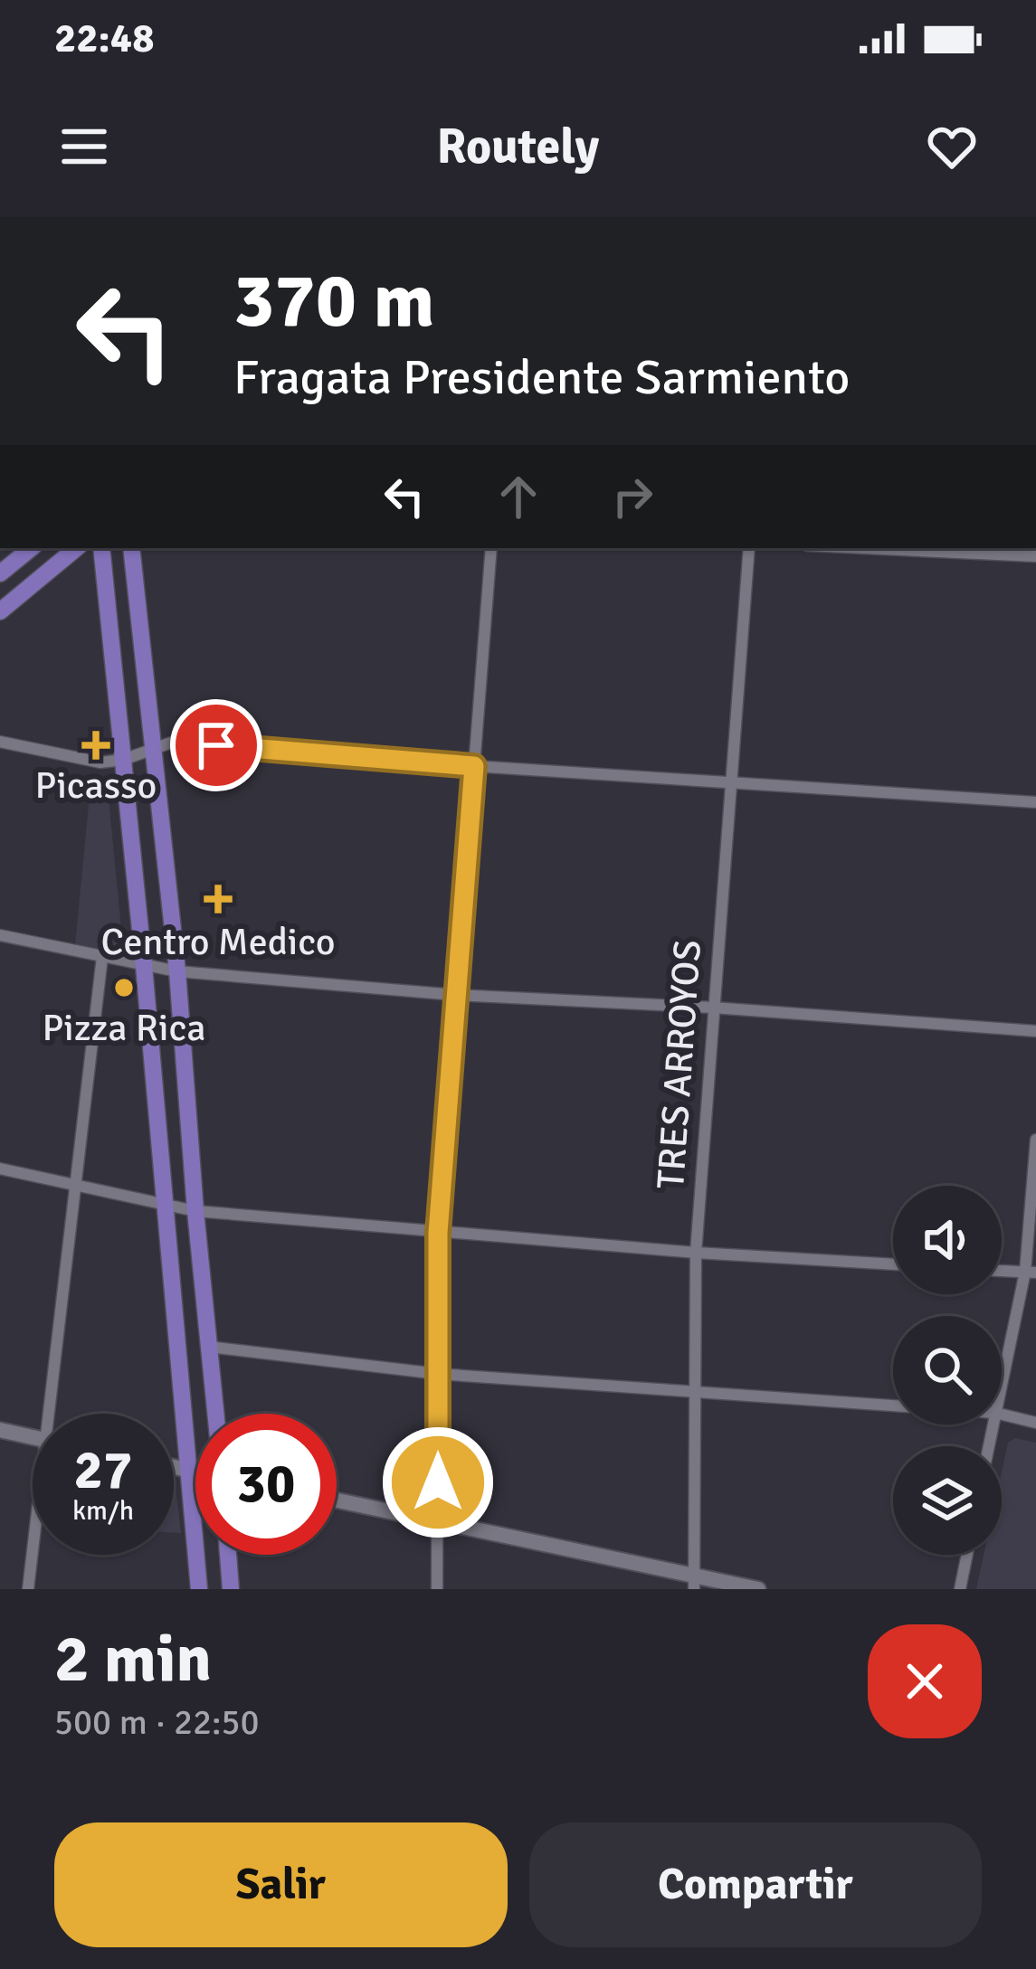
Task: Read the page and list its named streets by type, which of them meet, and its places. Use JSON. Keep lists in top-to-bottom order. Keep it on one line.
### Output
{"streets":{"street":["TRES ARROYOS"]},"places":{"health":["Picasso","Centro Medico"],"other":["Pizza Rica"]},"page":{"status":"22:48","header":"Routely","turn":["370 m","Fragata Presidente Sarmiento"],"speed":"27 km/h","limit":"30","heading":["2 min","500 m · 22:50"],"buttons":["Salir","Compartir"]}}
